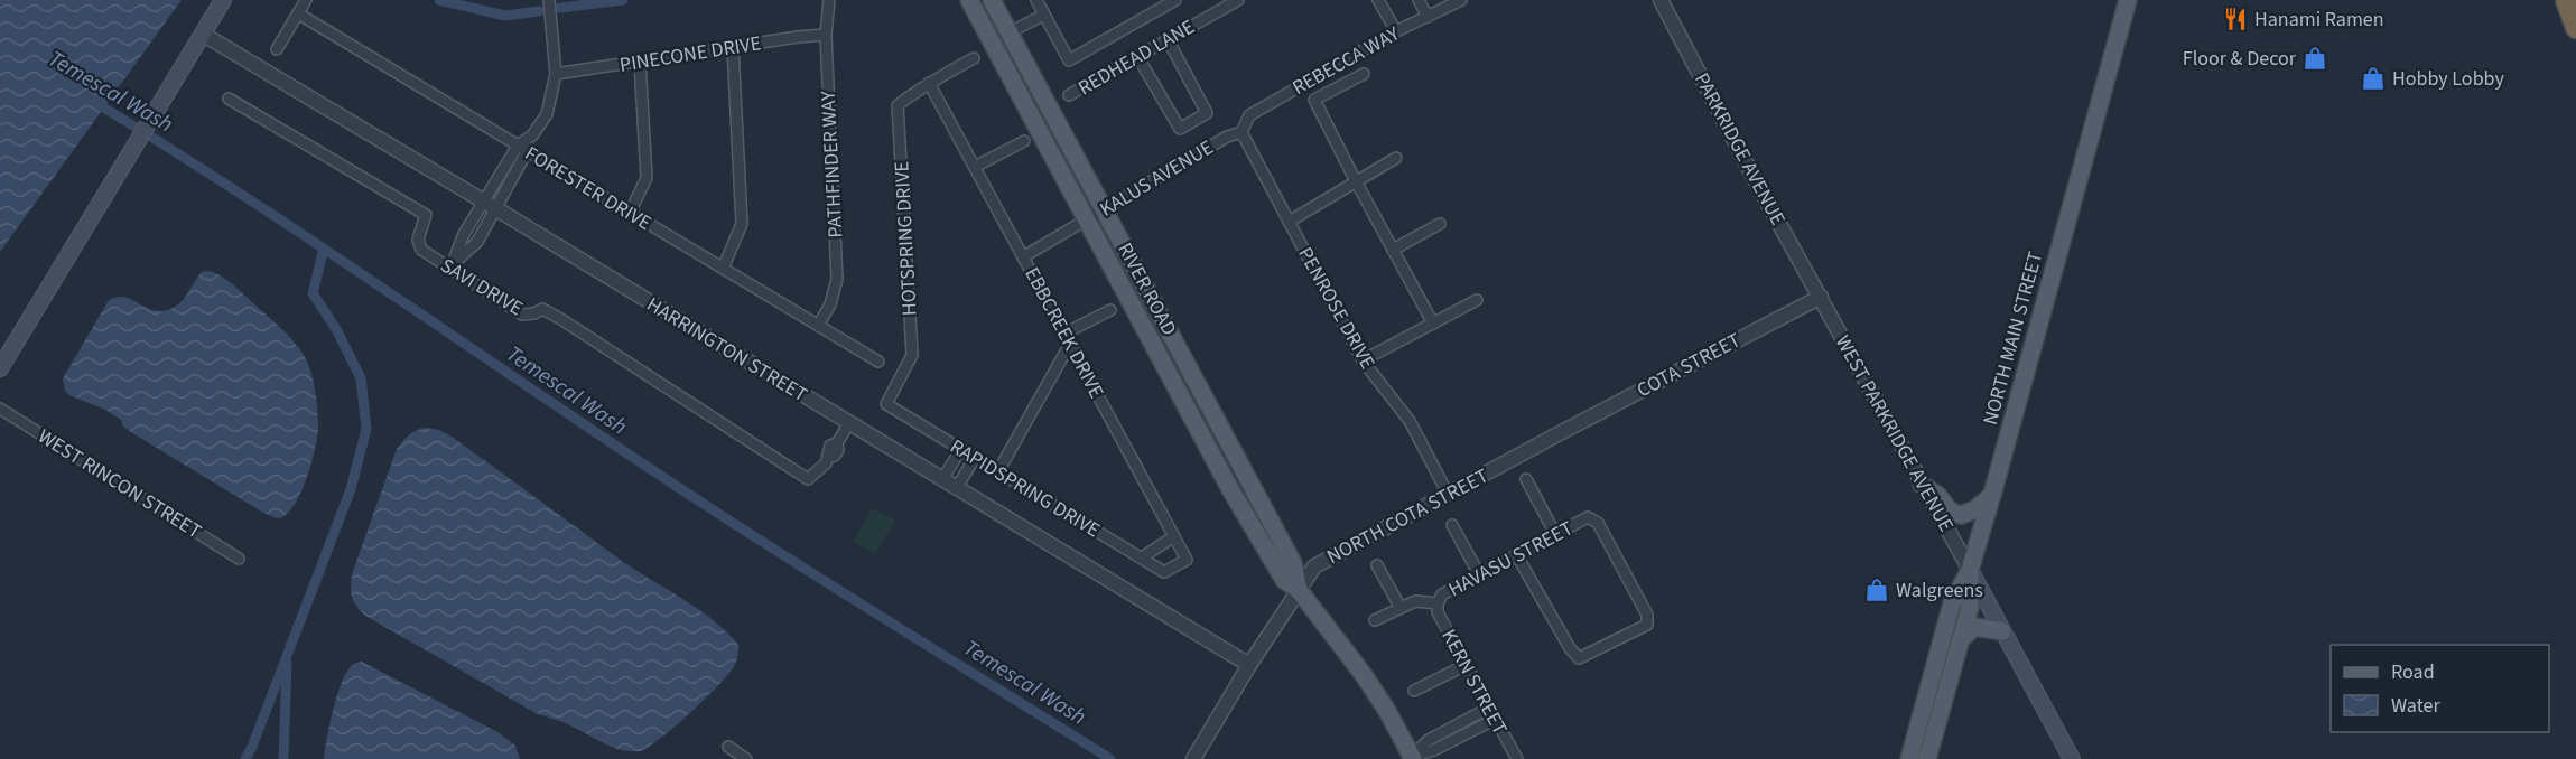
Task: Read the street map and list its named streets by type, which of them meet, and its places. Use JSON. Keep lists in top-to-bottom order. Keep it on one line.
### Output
{"streets":{"main road":["RIVER ROAD","NORTH MAIN STREET"],"street":["PINECONE DRIVE","REDHEAD LANE","REBECCA WAY","PARKRIDGE AVENUE","PATHFINDER WAY","KALUS AVENUE","FORESTER DRIVE","HOTSPRING DRIVE","SAVI DRIVE","PENROSE DRIVE","EBBCREEK DRIVE","HARRINGTON STREET","COTA STREET","WEST PARKRIDGE AVENUE","WEST RINCON STREET","RAPIDSPRING DRIVE","NORTH COTA STREET","HAVASU STREET","KERN STREET"]},"crossings":[["PINECONE DRIVE","PATHFINDER WAY"],["REBECCA WAY","KALUS AVENUE"],["REBECCA WAY","PENROSE DRIVE"],["PARKRIDGE AVENUE","COTA STREET"],["PARKRIDGE AVENUE","WEST PARKRIDGE AVENUE"],["PATHFINDER WAY","FORESTER DRIVE"],["KALUS AVENUE","RIVER ROAD"],["KALUS AVENUE","PENROSE DRIVE"],["KALUS AVENUE","EBBCREEK DRIVE"],["HOTSPRING DRIVE","EBBCREEK DRIVE"],["HOTSPRING DRIVE","RAPIDSPRING DRIVE"],["SAVI DRIVE","HARRINGTON STREET"],["RIVER ROAD","NORTH COTA STREET"],["PENROSE DRIVE","NORTH COTA STREET"],["EBBCREEK DRIVE","RAPIDSPRING DRIVE"],["NORTH MAIN STREET","WEST PARKRIDGE AVENUE"],["HARRINGTON STREET","NORTH COTA STREET"],["COTA STREET","WEST PARKRIDGE AVENUE"],["COTA STREET","NORTH COTA STREET"],["HAVASU STREET","KERN STREET"]],"water":["Temescal Wash"],"places":{"restaurant":["Hanami Ramen"],"shop":["Floor & Decor","Hobby Lobby","Walgreens"]},"legend":["Road","Water"]}
